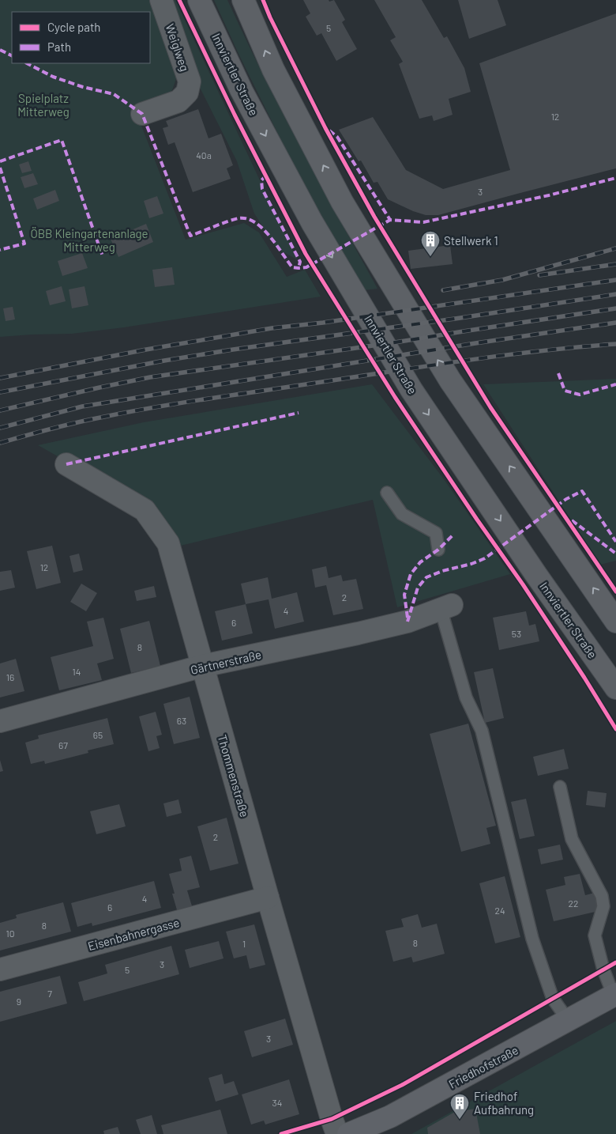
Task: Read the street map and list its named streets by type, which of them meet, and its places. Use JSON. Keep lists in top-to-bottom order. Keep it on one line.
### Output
{"streets":{"main road":["Innviertler Straße"],"street":["Weiglweg","Gärtnerstraße","Thommenstraße","Eisenbahnergasse","Friedhofstraße"]},"crossings":[["Gärtnerstraße","Thommenstraße"],["Thommenstraße","Eisenbahnergasse"]],"parks":["Spielplatz Mitterweg","ÖBB Kleingartenanlage Mitterweg"],"places":{"building":["Stellwerk 1","Friedhof Aufbahrung"]},"house_numbers":["5","12","40a","3","12","2","4","6","53","8","14","16","63","65","67","2","4","22","6","24","8","10","8","1","3","5","7","9","3","34"],"legend":["Cycle path","Path"]}
